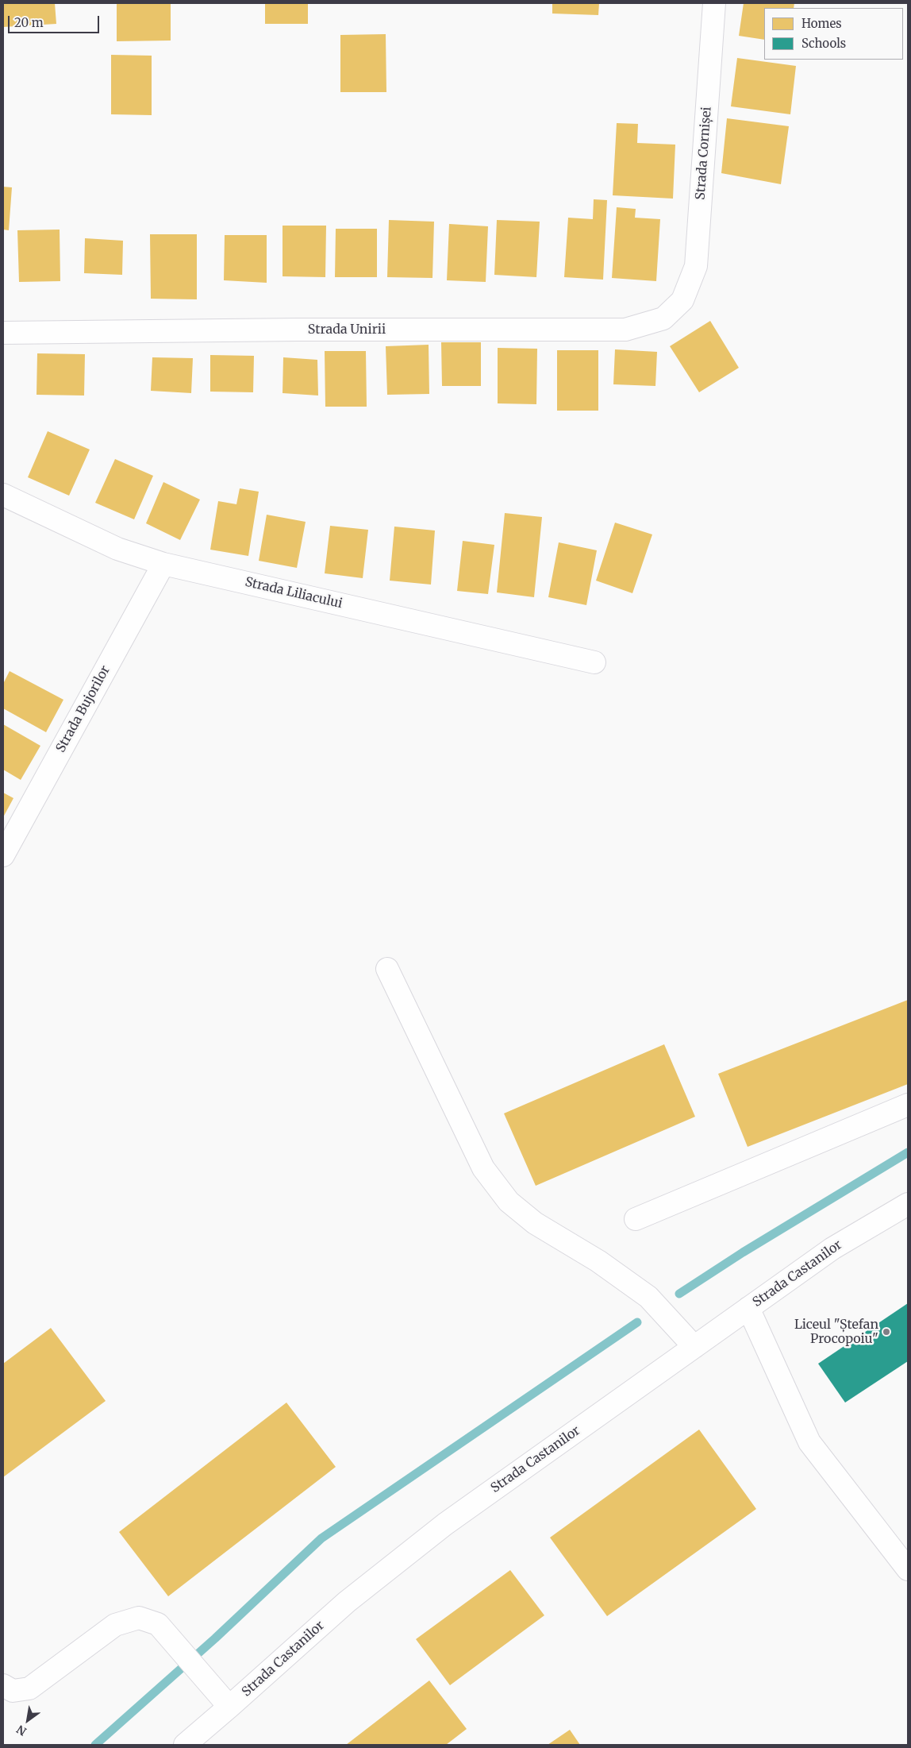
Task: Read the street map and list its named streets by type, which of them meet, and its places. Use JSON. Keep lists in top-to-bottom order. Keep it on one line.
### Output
{"streets":{"street":["Strada Cornișei","Strada Unirii","Strada Liliacului","Strada Bujorilor","Strada Castanilor"]},"crossings":[["Strada Cornișei","Strada Unirii"],["Strada Liliacului","Strada Bujorilor"]],"places":["Liceul \"Ștefan Procopoiu\""],"legend":["Homes","Schools"],"scale_bar":"20 m","north":"bottom left"}
